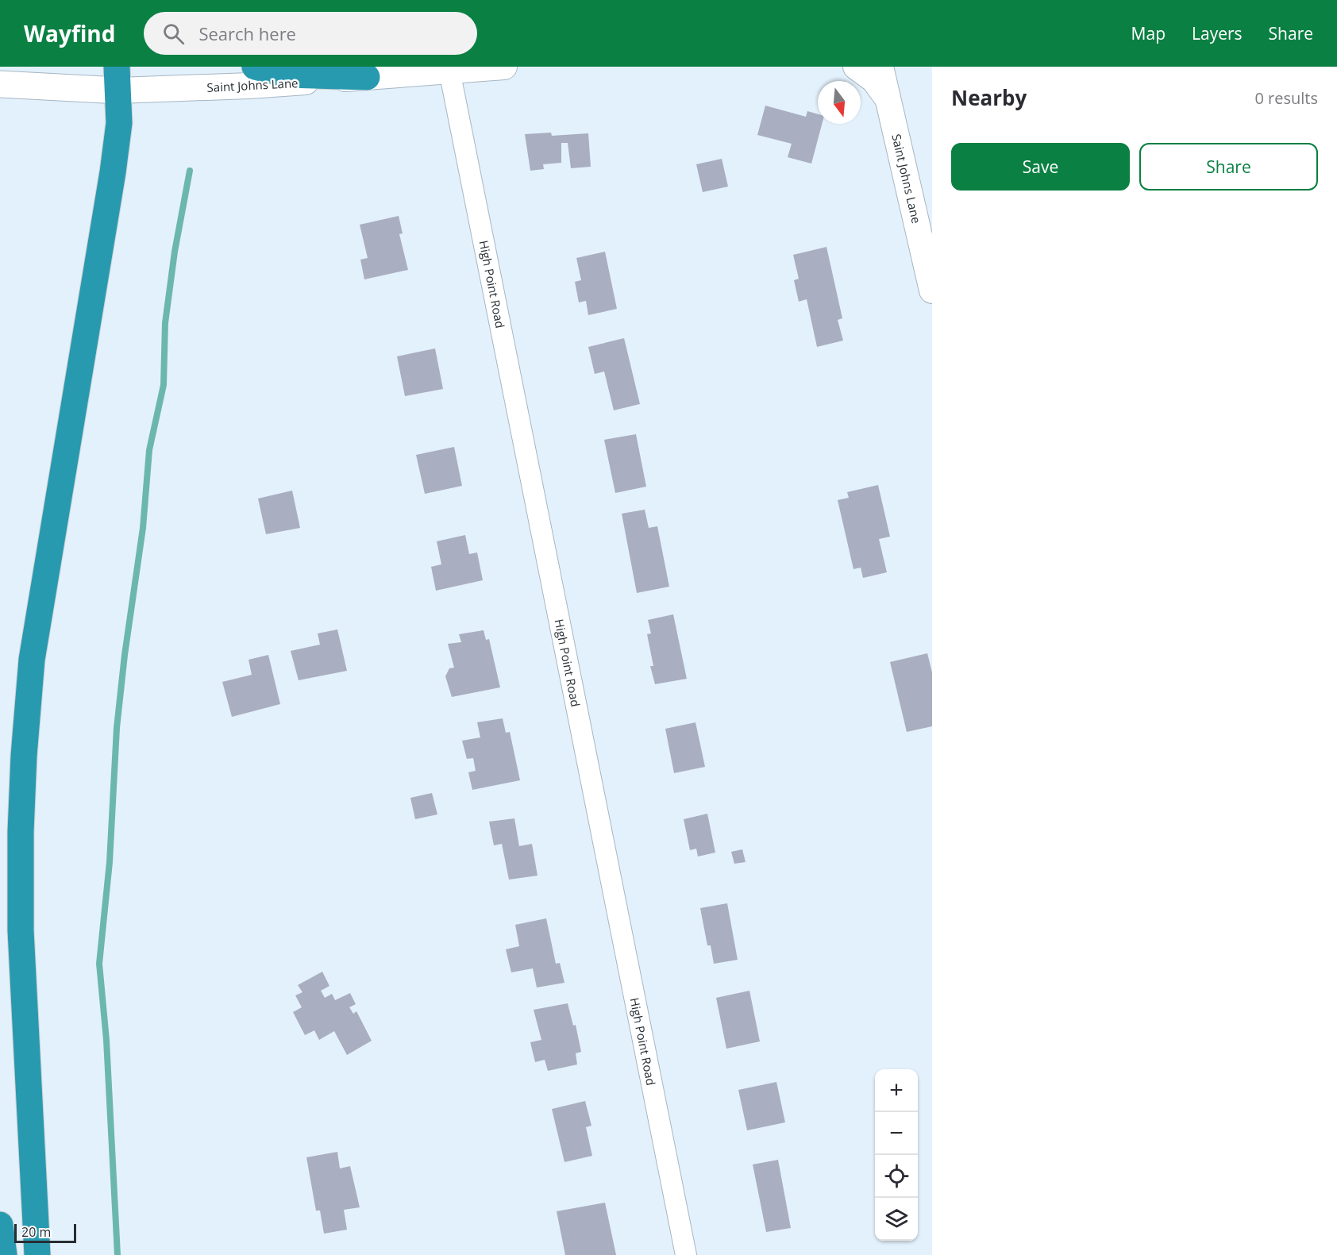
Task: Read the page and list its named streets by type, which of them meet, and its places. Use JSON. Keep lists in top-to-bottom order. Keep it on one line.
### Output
{"streets":{"main road":["Saint Johns Lane"],"street":["High Point Road"]},"crossings":[["Saint Johns Lane","High Point Road"]],"scale_bar":"20 m","north":"bottom","page":{"header":"Wayfind","search":"Search here","nav":["Map","Layers","Share"],"heading":["Nearby","0 results"],"buttons":["Save","Share"],"map_buttons":["+","−"],"scale":"20 m"}}
